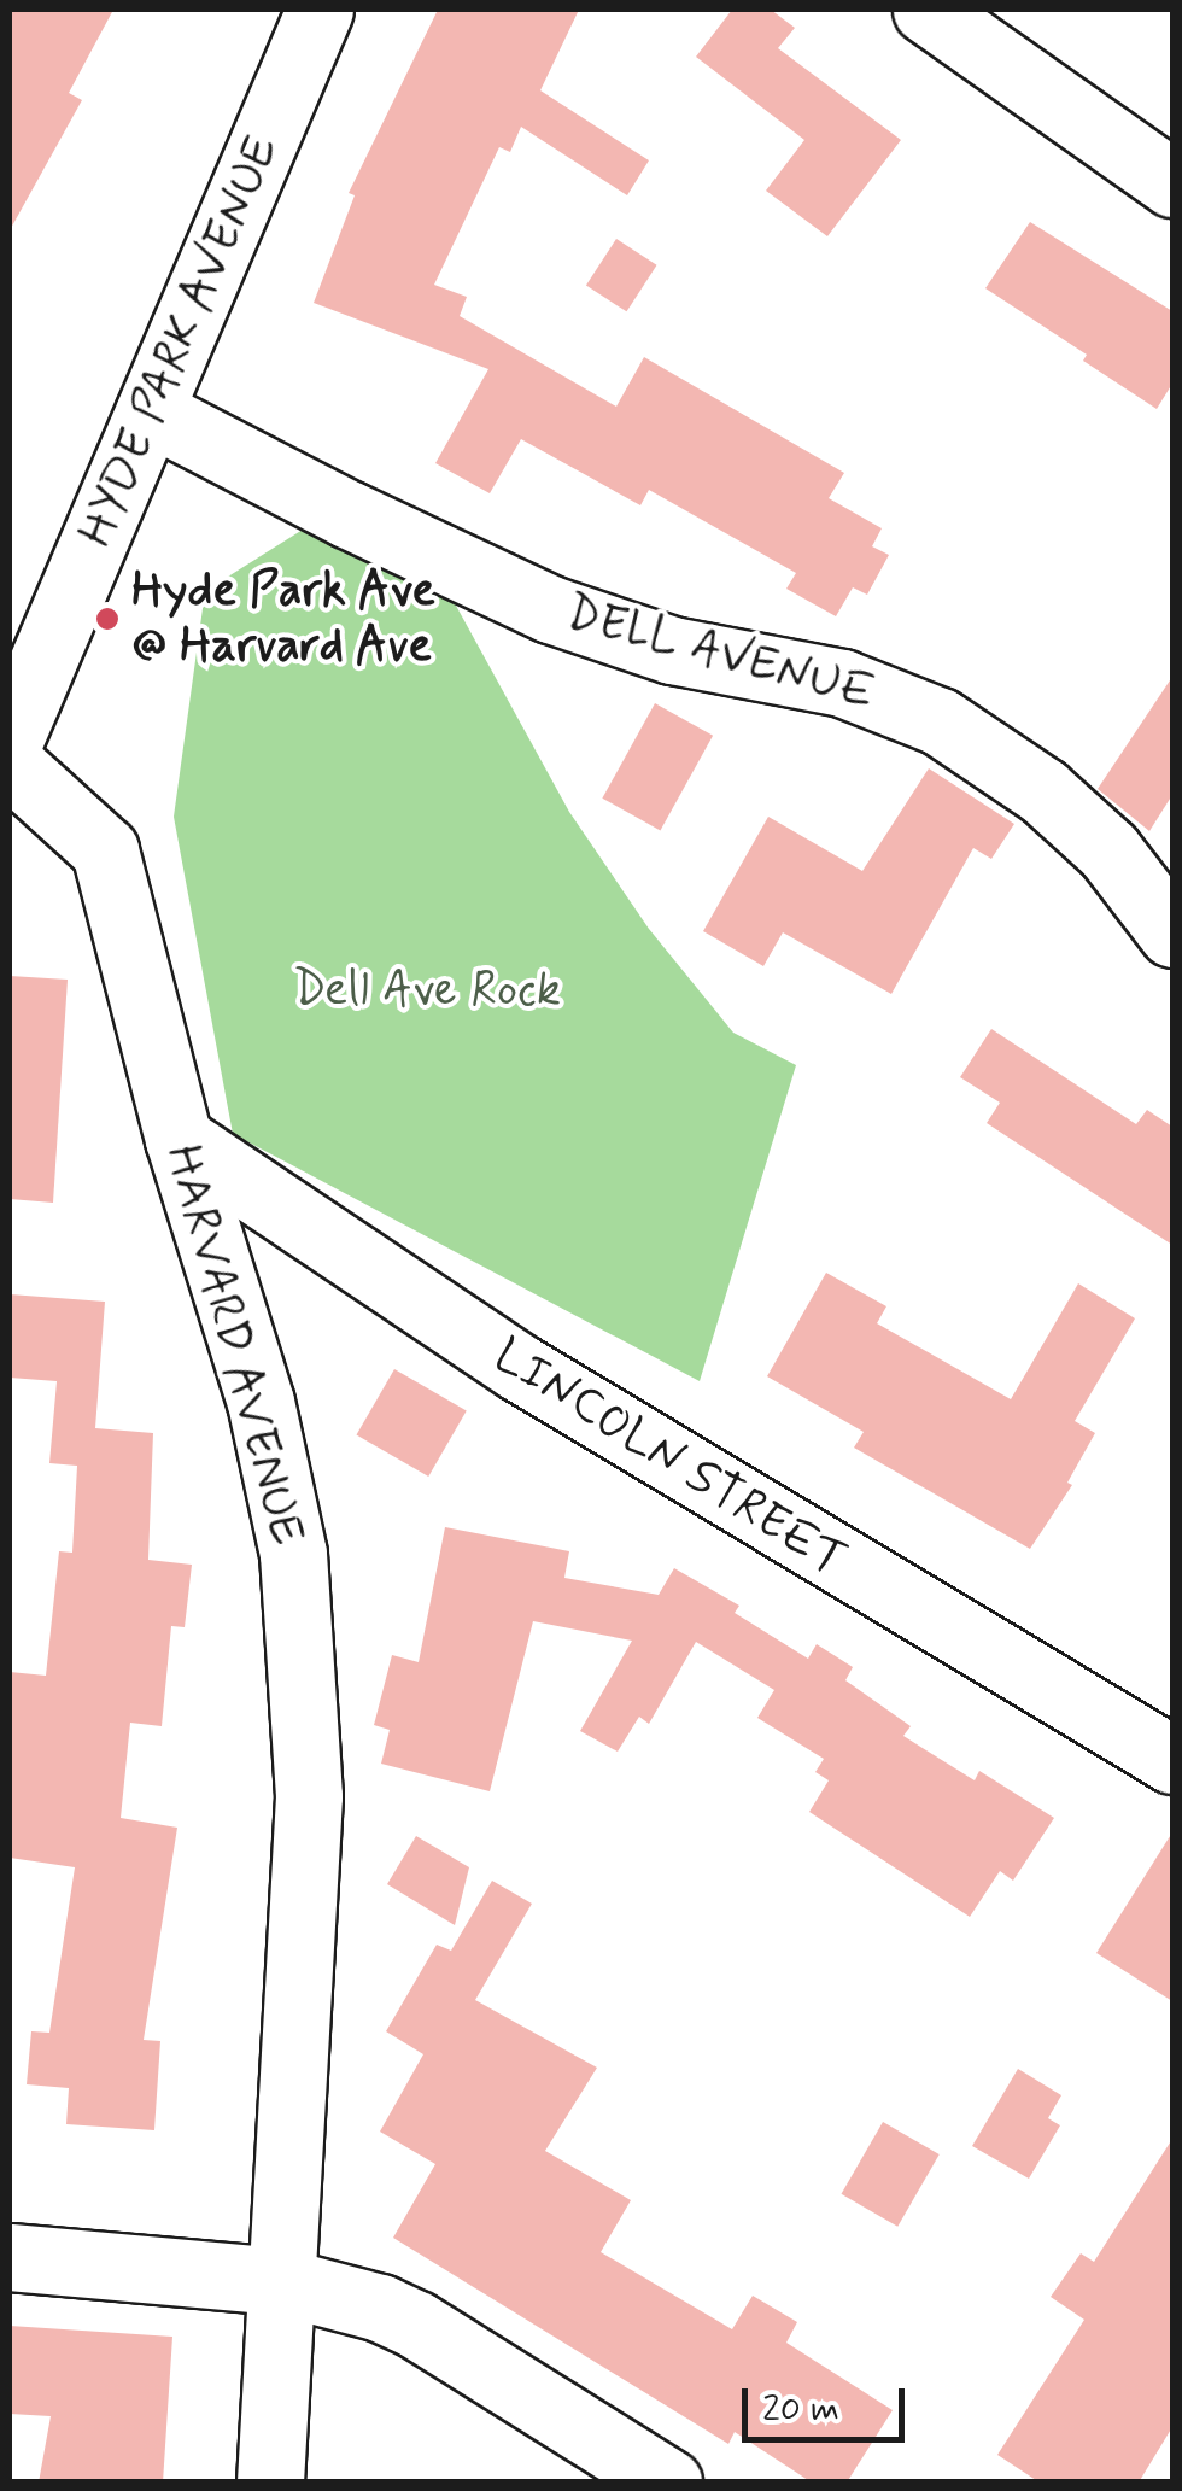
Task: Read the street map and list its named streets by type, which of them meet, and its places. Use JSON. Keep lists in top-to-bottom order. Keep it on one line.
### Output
{"streets":{"street":["HYDE PARK AVENUE","DELL AVENUE","HARVARD AVENUE","LINCOLN STREET"]},"crossings":[["HYDE PARK AVENUE","DELL AVENUE"],["HARVARD AVENUE","LINCOLN STREET"]],"parks":["Dell Ave Rock"],"places":["Hyde Park Ave @ Harvard Ave"],"scale_bar":"20 m"}
